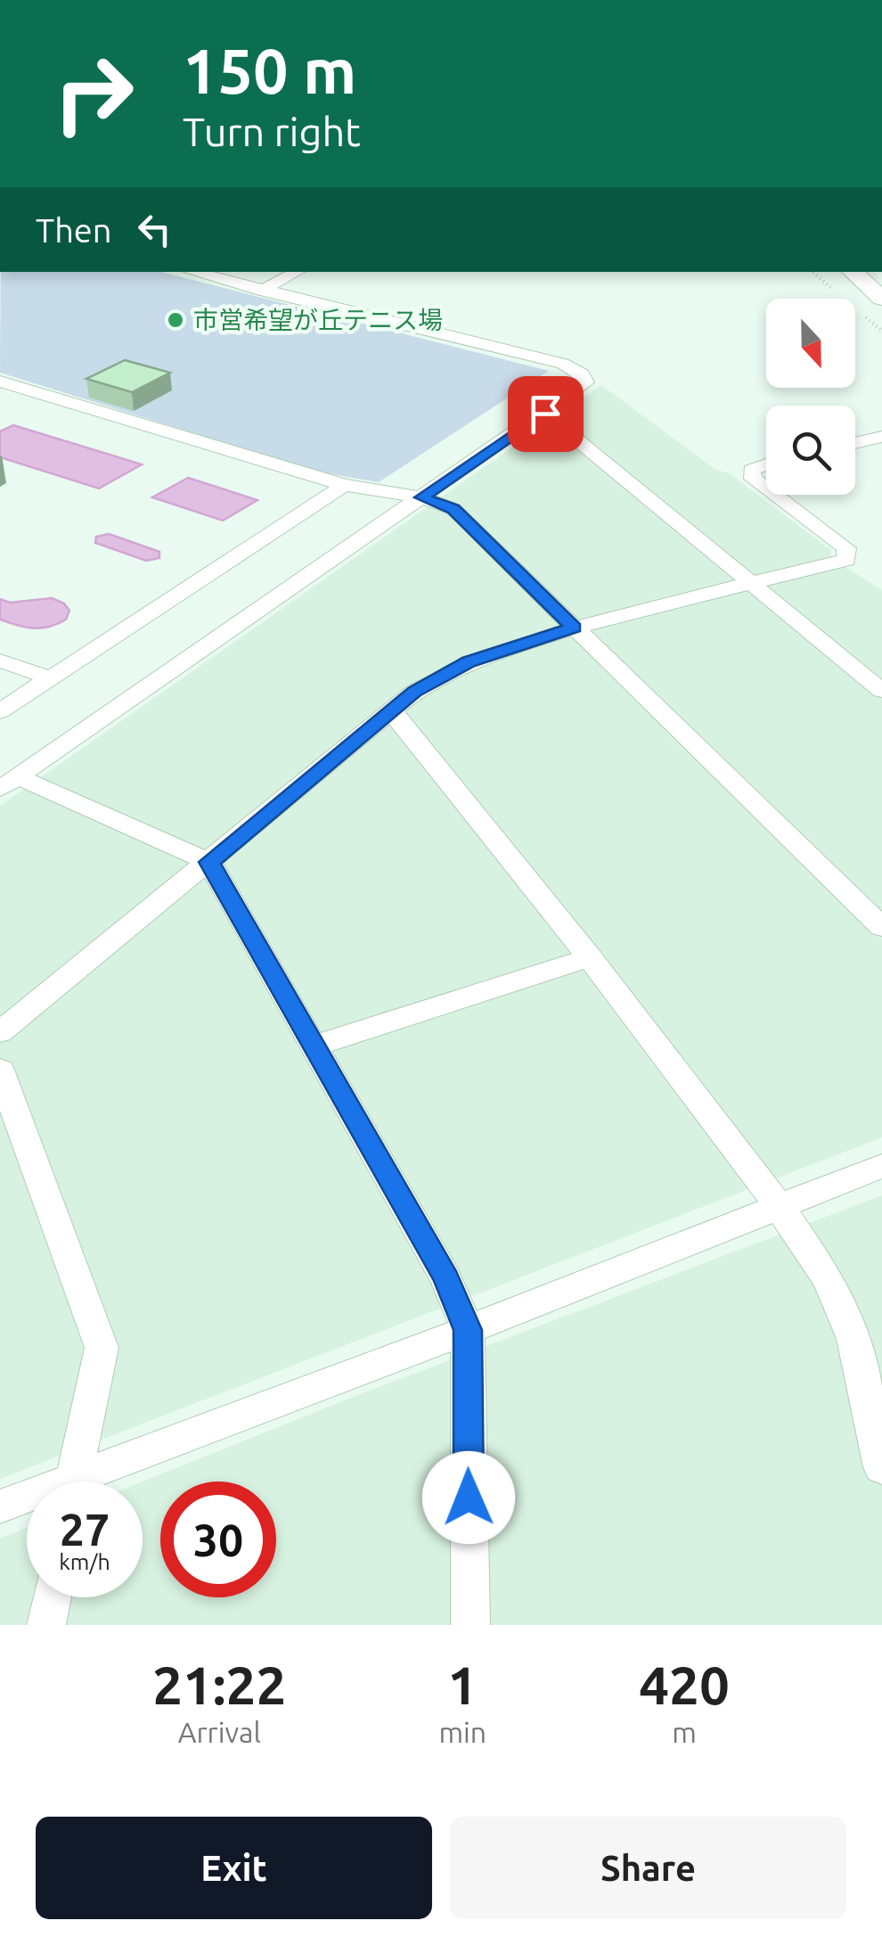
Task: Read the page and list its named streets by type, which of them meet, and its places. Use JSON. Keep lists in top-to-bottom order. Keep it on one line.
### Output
{"places":["市営希望が丘テニス場"],"north":"bottom","page":{"turn":["150 m","Turn right"],"then":"Then","speed":"27 km/h","limit":"30","eta":["21:22","Arrival","1","min","420","m"],"buttons":["Exit","Share"]}}
